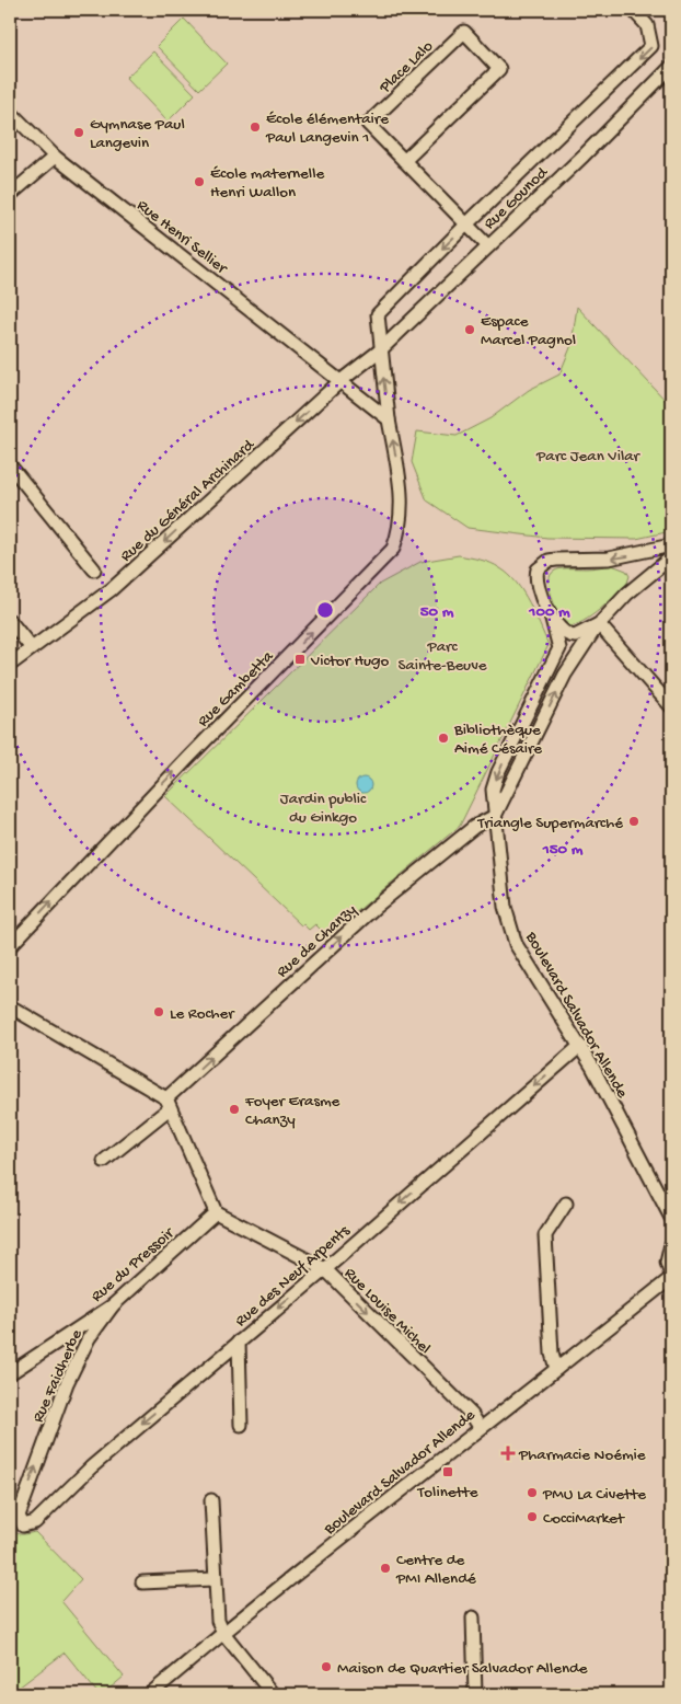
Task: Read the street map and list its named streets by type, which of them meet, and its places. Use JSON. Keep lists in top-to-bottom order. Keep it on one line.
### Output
{"streets":{"street":["Place Lalo","Rue Gounod","Rue Henri Sellier","Rue du Général Archinard","Rue Gambetta","Rue de Chanzy","Boulevard Salvador Allende","Rue du Pressoir","Rue des Neuf Arpents","Rue Louise Michel","Rue Faidherbe"]},"crossings":[["Place Lalo","Rue Gounod"],["Place Lalo","Rue Gambetta"],["Rue Gounod","Rue du Général Archinard"],["Rue Gounod","Rue Gambetta"],["Rue Henri Sellier","Rue du Général Archinard"],["Rue du Général Archinard","Rue Gambetta"],["Rue de Chanzy","Boulevard Salvador Allende"],["Boulevard Salvador Allende","Rue des Neuf Arpents"],["Boulevard Salvador Allende","Rue Louise Michel"],["Rue du Pressoir","Rue Louise Michel"],["Rue du Pressoir","Rue Faidherbe"],["Rue des Neuf Arpents","Rue Louise Michel"],["Rue des Neuf Arpents","Rue Faidherbe"]],"one_way":["Rue du Général Archinard","Rue de Chanzy","Rue des Neuf Arpents","Rue Louise Michel","Rue Faidherbe"],"parks":["Parc Jean Vilar","Parc Sainte-Beuve","Jardin public du Ginkgo"],"places":{"other":["École élémentaire Paul Langevin 1","Gymnase Paul Langevin","École maternelle Henri Wallon","Espace Marcel Pagnol","Bibliothèque Aimé Césaire","Triangle Supermarché","Le Rocher","Foyer Erasme Chanzy","PMU La Civette","CocciMarket","Centre de PMI Allendé","Maison de Quartier Salvador Allende"],"transit":["Victor Hugo","Tolinette"],"health":["Pharmacie Noémie"]},"rings":["50 m","100 m","150 m"]}
